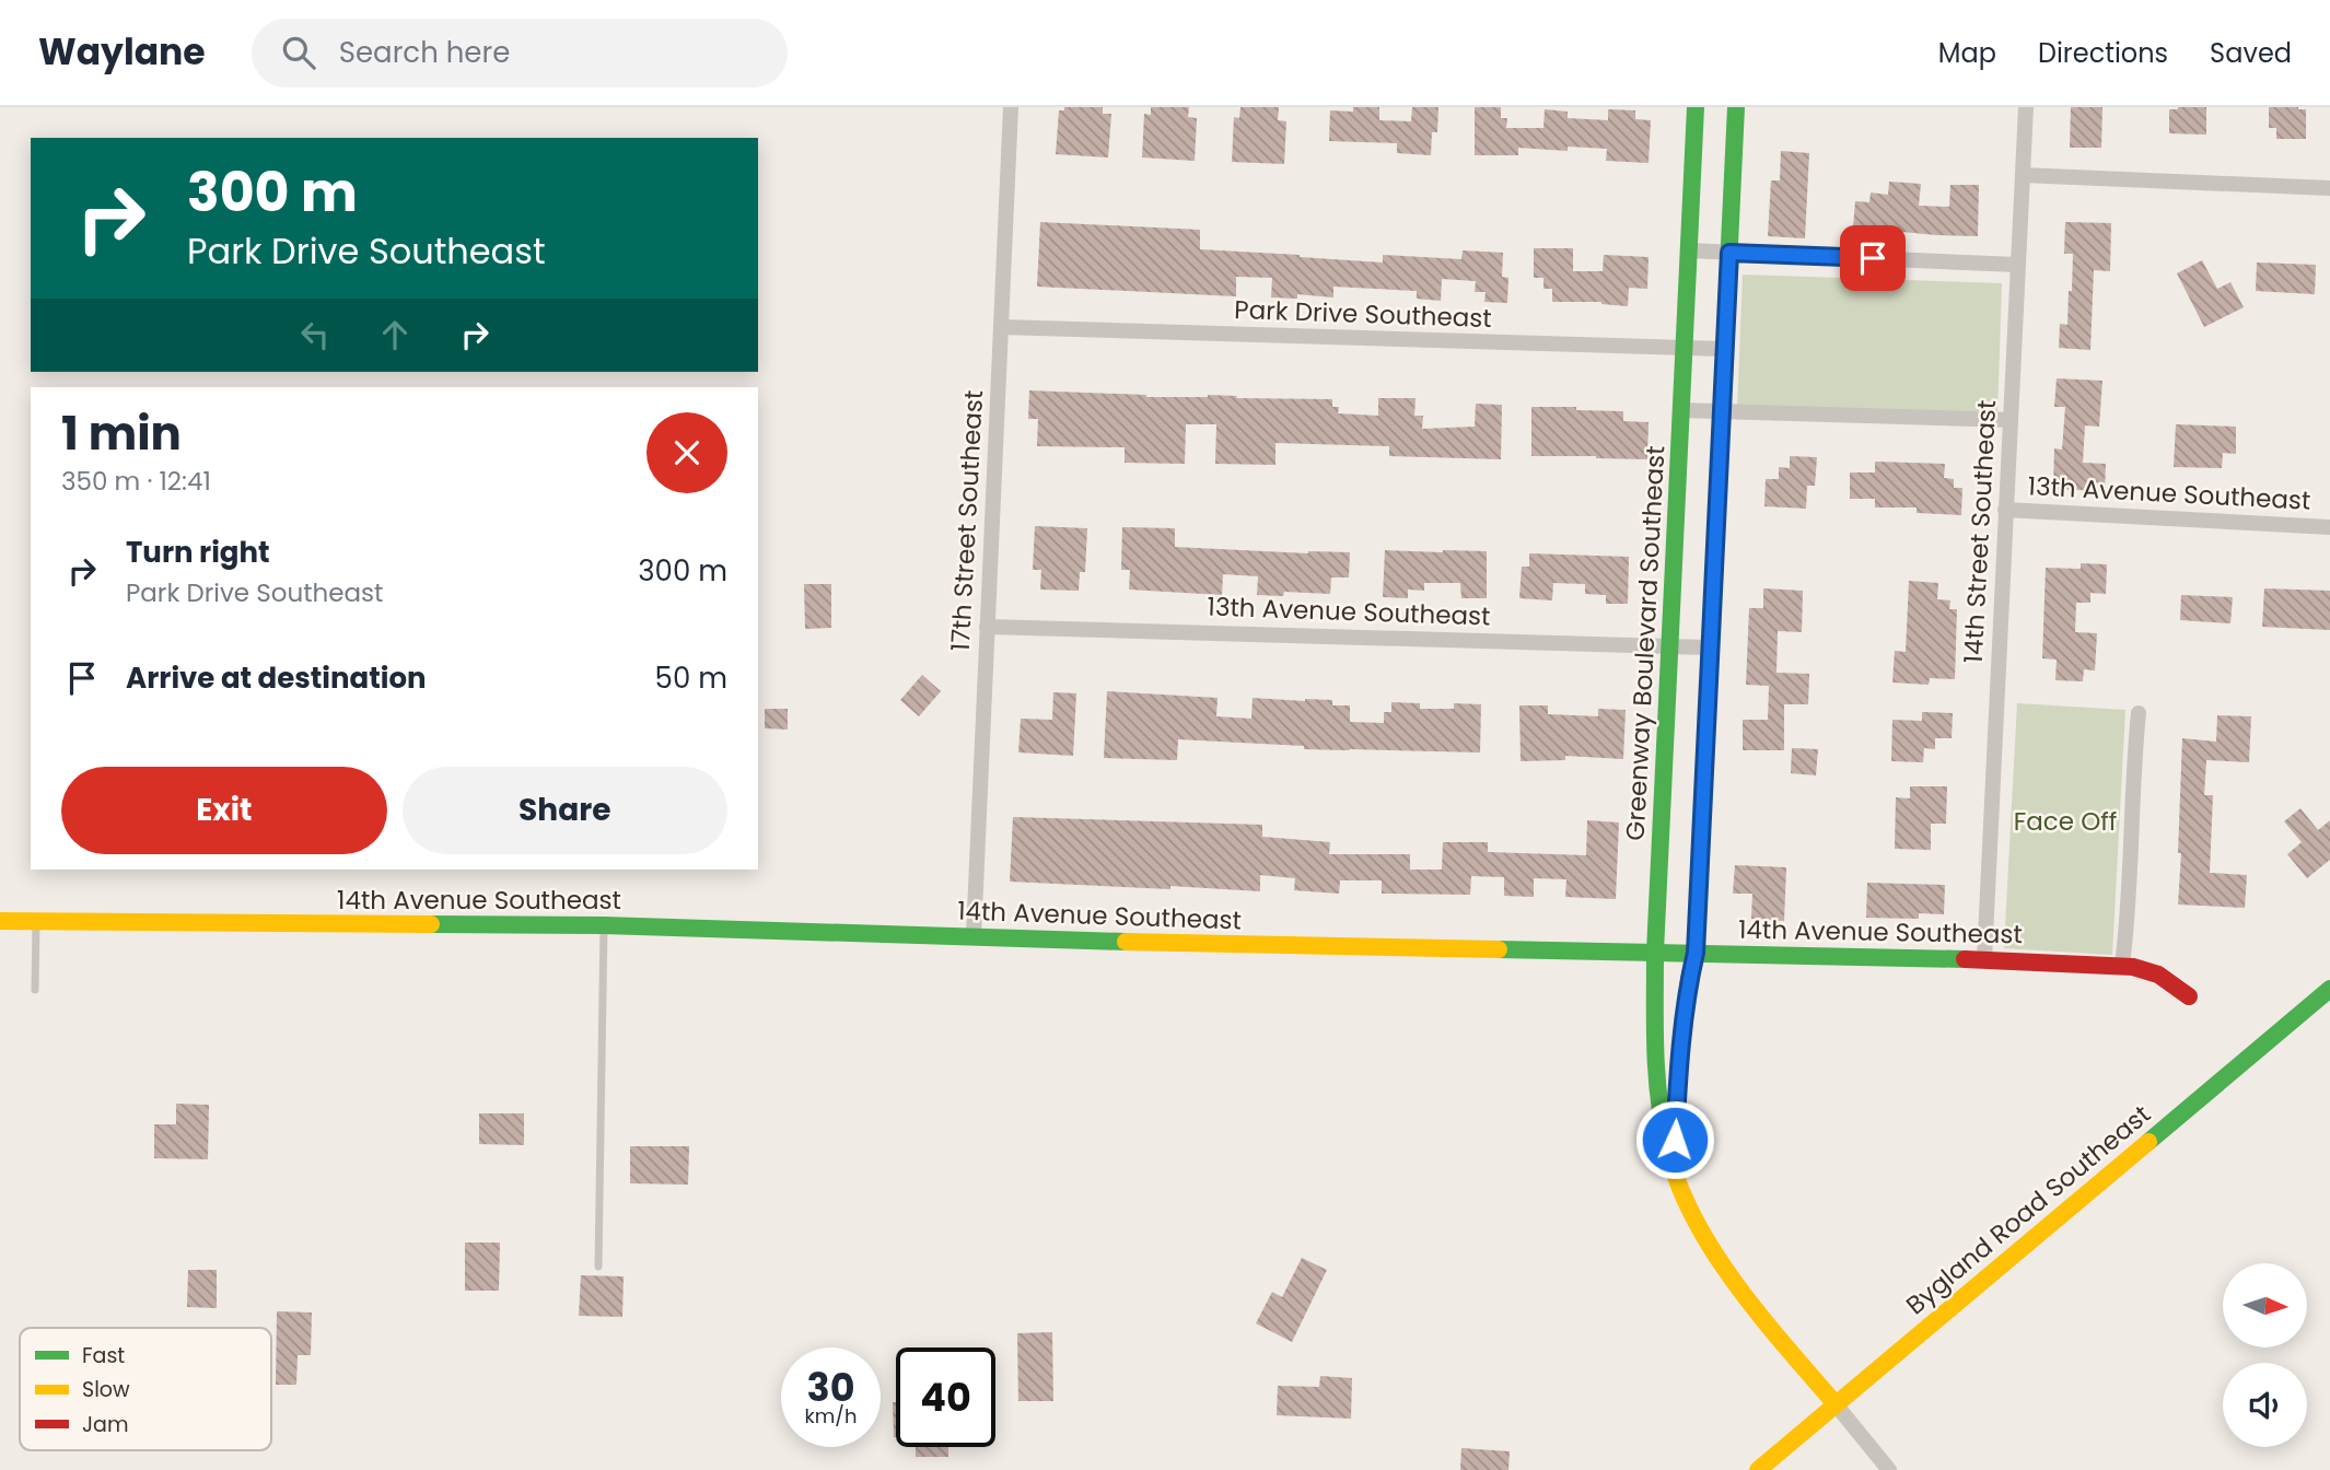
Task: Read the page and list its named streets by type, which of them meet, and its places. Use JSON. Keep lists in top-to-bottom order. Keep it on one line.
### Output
{"streets":{"street":["Park Drive Southeast","13th Avenue Southeast","17th Street Southeast","14th Street Southeast","Greenway Boulevard Southeast","14th Avenue Southeast","Bygland Road Southeast"]},"crossings":[["Park Drive Southeast","17th Street Southeast"],["Park Drive Southeast","Greenway Boulevard Southeast"],["13th Avenue Southeast","17th Street Southeast"],["13th Avenue Southeast","14th Street Southeast"],["13th Avenue Southeast","Greenway Boulevard Southeast"],["17th Street Southeast","14th Avenue Southeast"],["14th Street Southeast","14th Avenue Southeast"],["Greenway Boulevard Southeast","14th Avenue Southeast"],["Greenway Boulevard Southeast","Bygland Road Southeast"]],"parks":["Face Off"],"legend":["Fast","Slow","Jam"],"north":"right","page":{"header":"Waylane","search":"Search here","nav":["Map","Directions","Saved"],"turn":["300 m","Park Drive Southeast"],"heading":["1 min","350 m · 12:41"],"list":[{"name":"Turn right","note":"Park Drive Southeast","value":"300 m"},{"name":"Arrive at destination","value":"50 m"}],"buttons":["Exit","Share"],"speed":"30 km/h","limit":"40"}}
